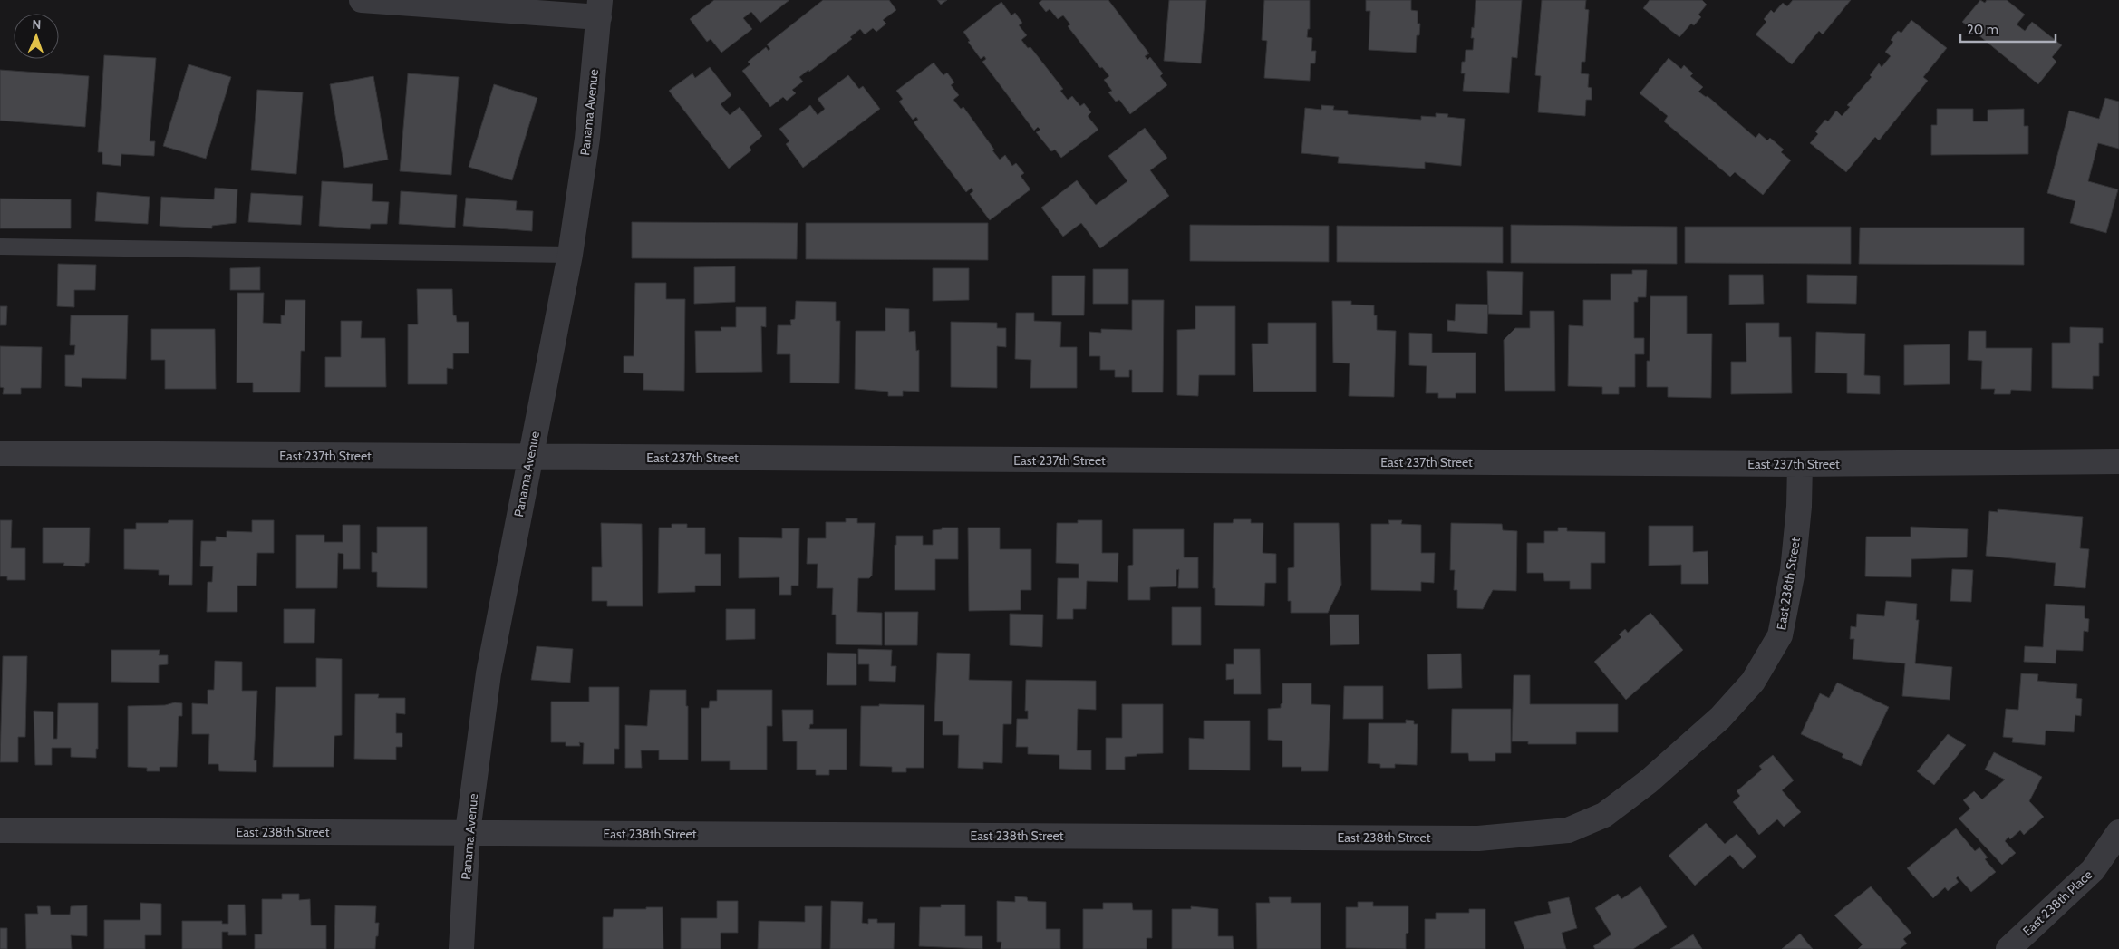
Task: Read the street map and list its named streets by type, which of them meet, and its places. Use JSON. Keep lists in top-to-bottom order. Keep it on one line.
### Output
{"streets":{"street":["Panama Avenue","East 237th Street","East 238th Street","East 238th Place"]},"crossings":[["Panama Avenue","East 237th Street"],["Panama Avenue","East 238th Street"],["East 237th Street","East 238th Street"]],"scale_bar":"20 m","north":"top"}
